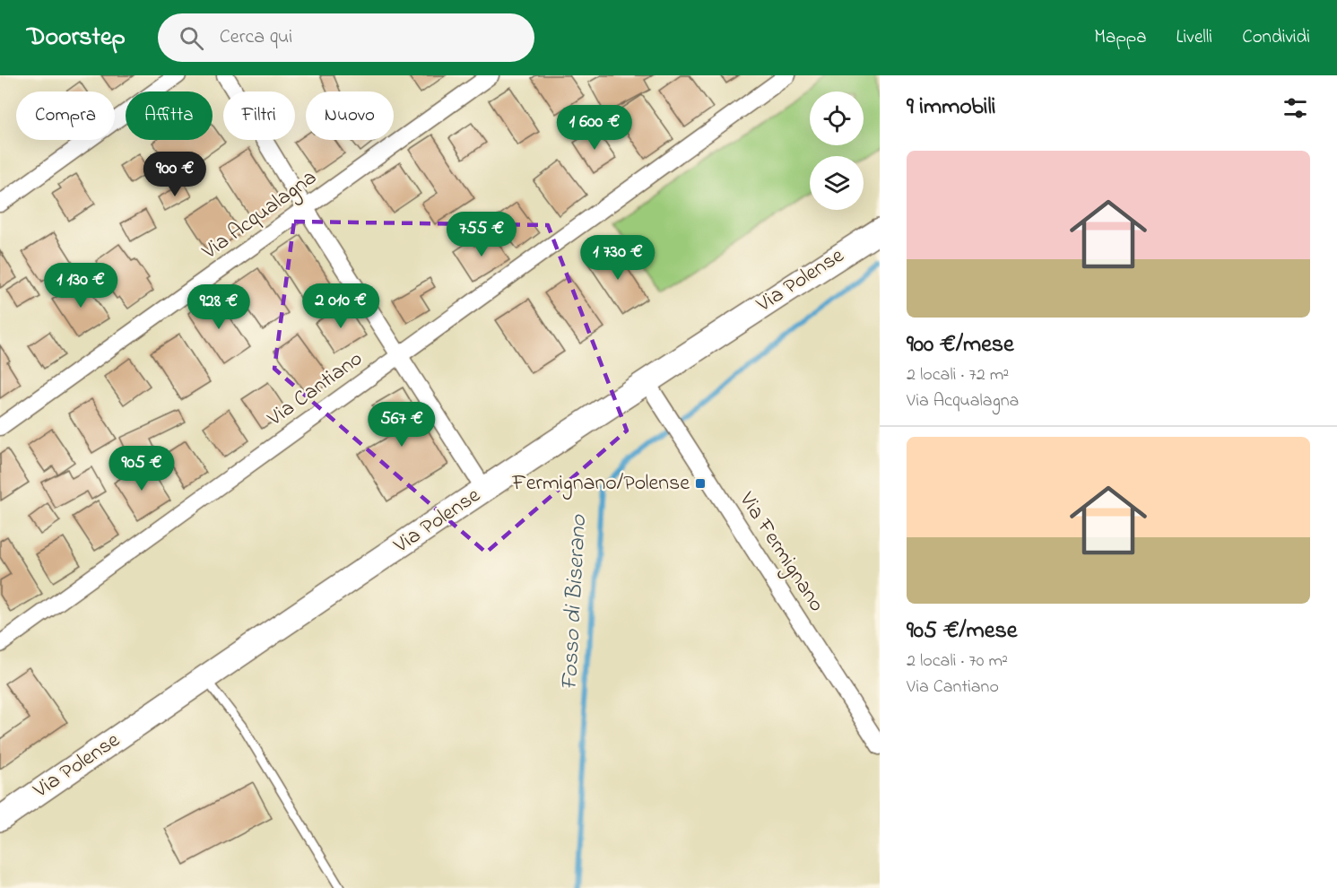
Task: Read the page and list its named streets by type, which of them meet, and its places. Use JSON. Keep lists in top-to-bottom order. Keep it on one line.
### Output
{"streets":{"main road":["Via Polense"],"street":["Via Acqualagna","Via Cantiano","Via Fermignano"]},"crossings":[["Via Polense","Via Fermignano"]],"water":["Fosso di Biserano"],"places":{"transit":["Fermignano/Polense"]},"page":{"header":"Doorstep","search":"Cerca qui","nav":["Mappa","Livelli","Condividi"],"heading":"9 immobili","chip":["Compra","Affitta","Filtri","Nuovo"],"price":["1 600 €","900 €","755 €","1 730 €","1 130 €","2 010 €","928 €","567 €","905 €"],"list":[{"name":"900 €/mese","note":"2 locali · 72 m² · Via Acqualagna"},{"name":"905 €/mese","note":"2 locali · 70 m² · Via Cantiano"}]}}
